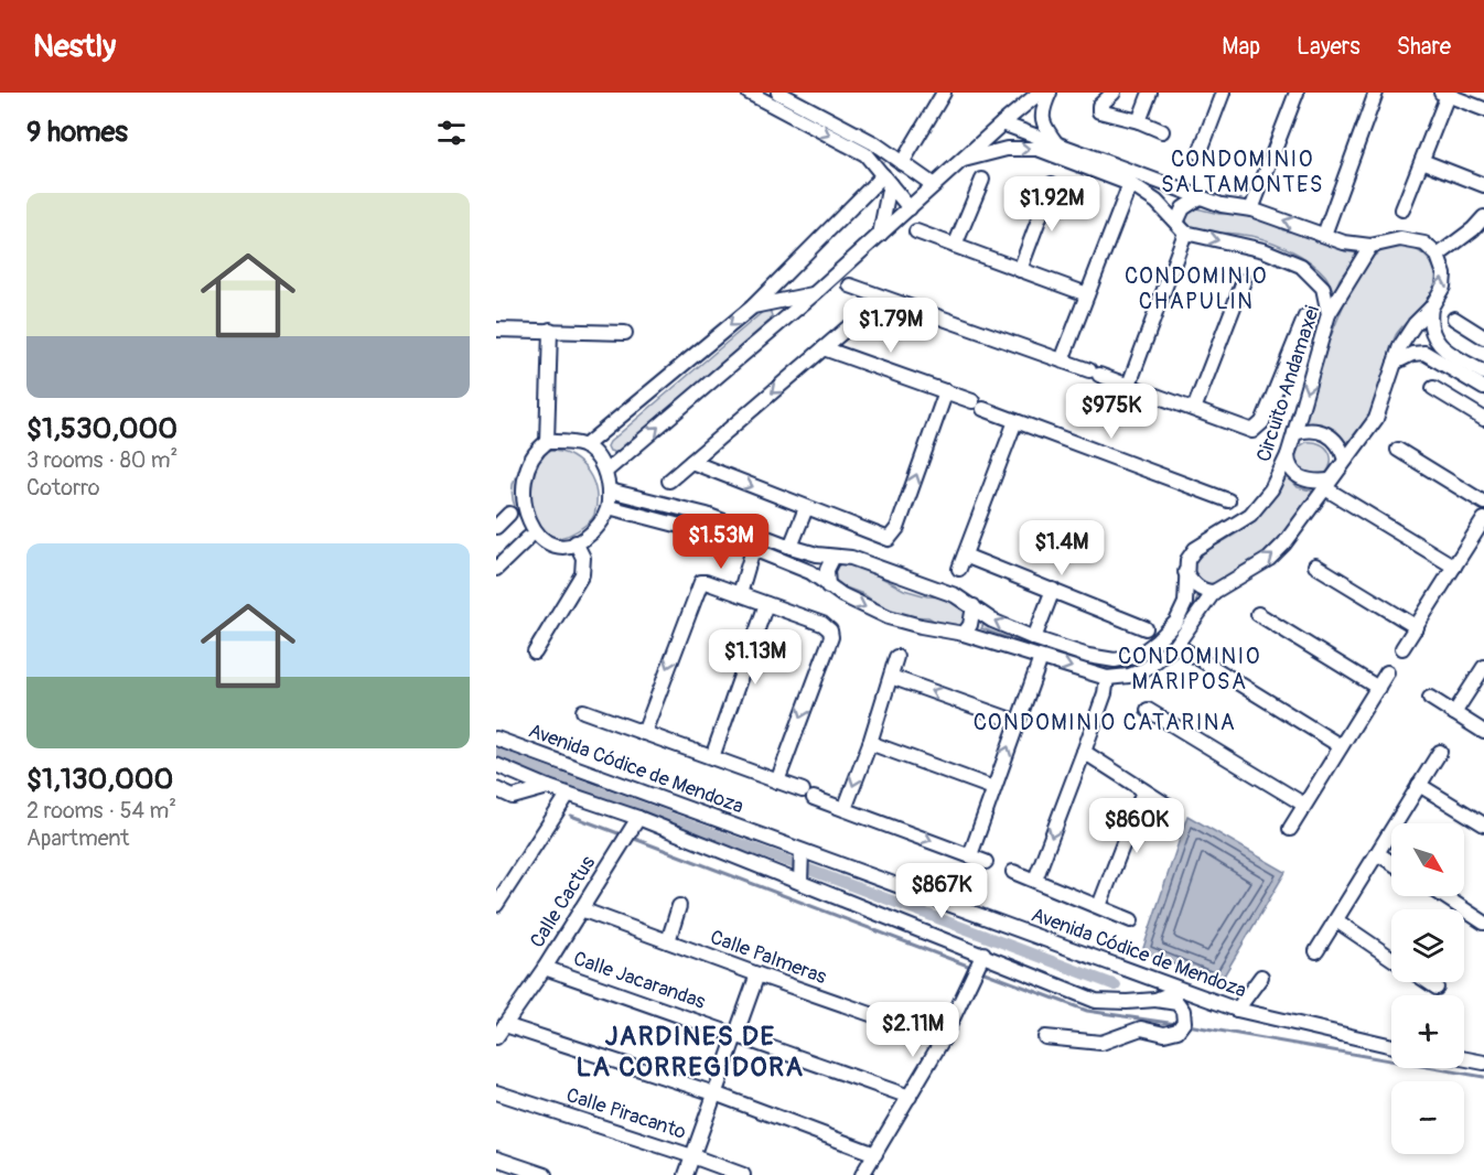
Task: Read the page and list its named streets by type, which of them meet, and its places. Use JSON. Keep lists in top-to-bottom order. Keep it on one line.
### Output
{"streets":{"street":["Circuito Andamaxei","Avenida Códice de Mendoza","Calle Cactus","Calle Palmeras","Calle Jacarandas","Calle Piracanto"]},"crossings":[["Calle Cactus","Calle Palmeras"],["Calle Cactus","Calle Jacarandas"]],"districts":["CONDOMINIO SALTAMONTES","CONDOMINIO CHAPULIN","CONDOMINIO MARIPOSA","CONDOMINIO CATARINA","JARDINES DE LA CORREGIDORA"],"north":"bottom right","page":{"header":"Nestly","nav":["Map","Layers","Share"],"heading":"9 homes","list":[{"name":"$1,530,000","note":"3 rooms · 80 m² · Cotorro"},{"name":"$1,130,000","note":"2 rooms · 54 m² · Apartment"}],"price":["$1.92M","$1.79M","$975K","$1.53M","$1.4M","$1.13M","$860K","$867K","$2.11M"],"map_buttons":["+","−"]}}
